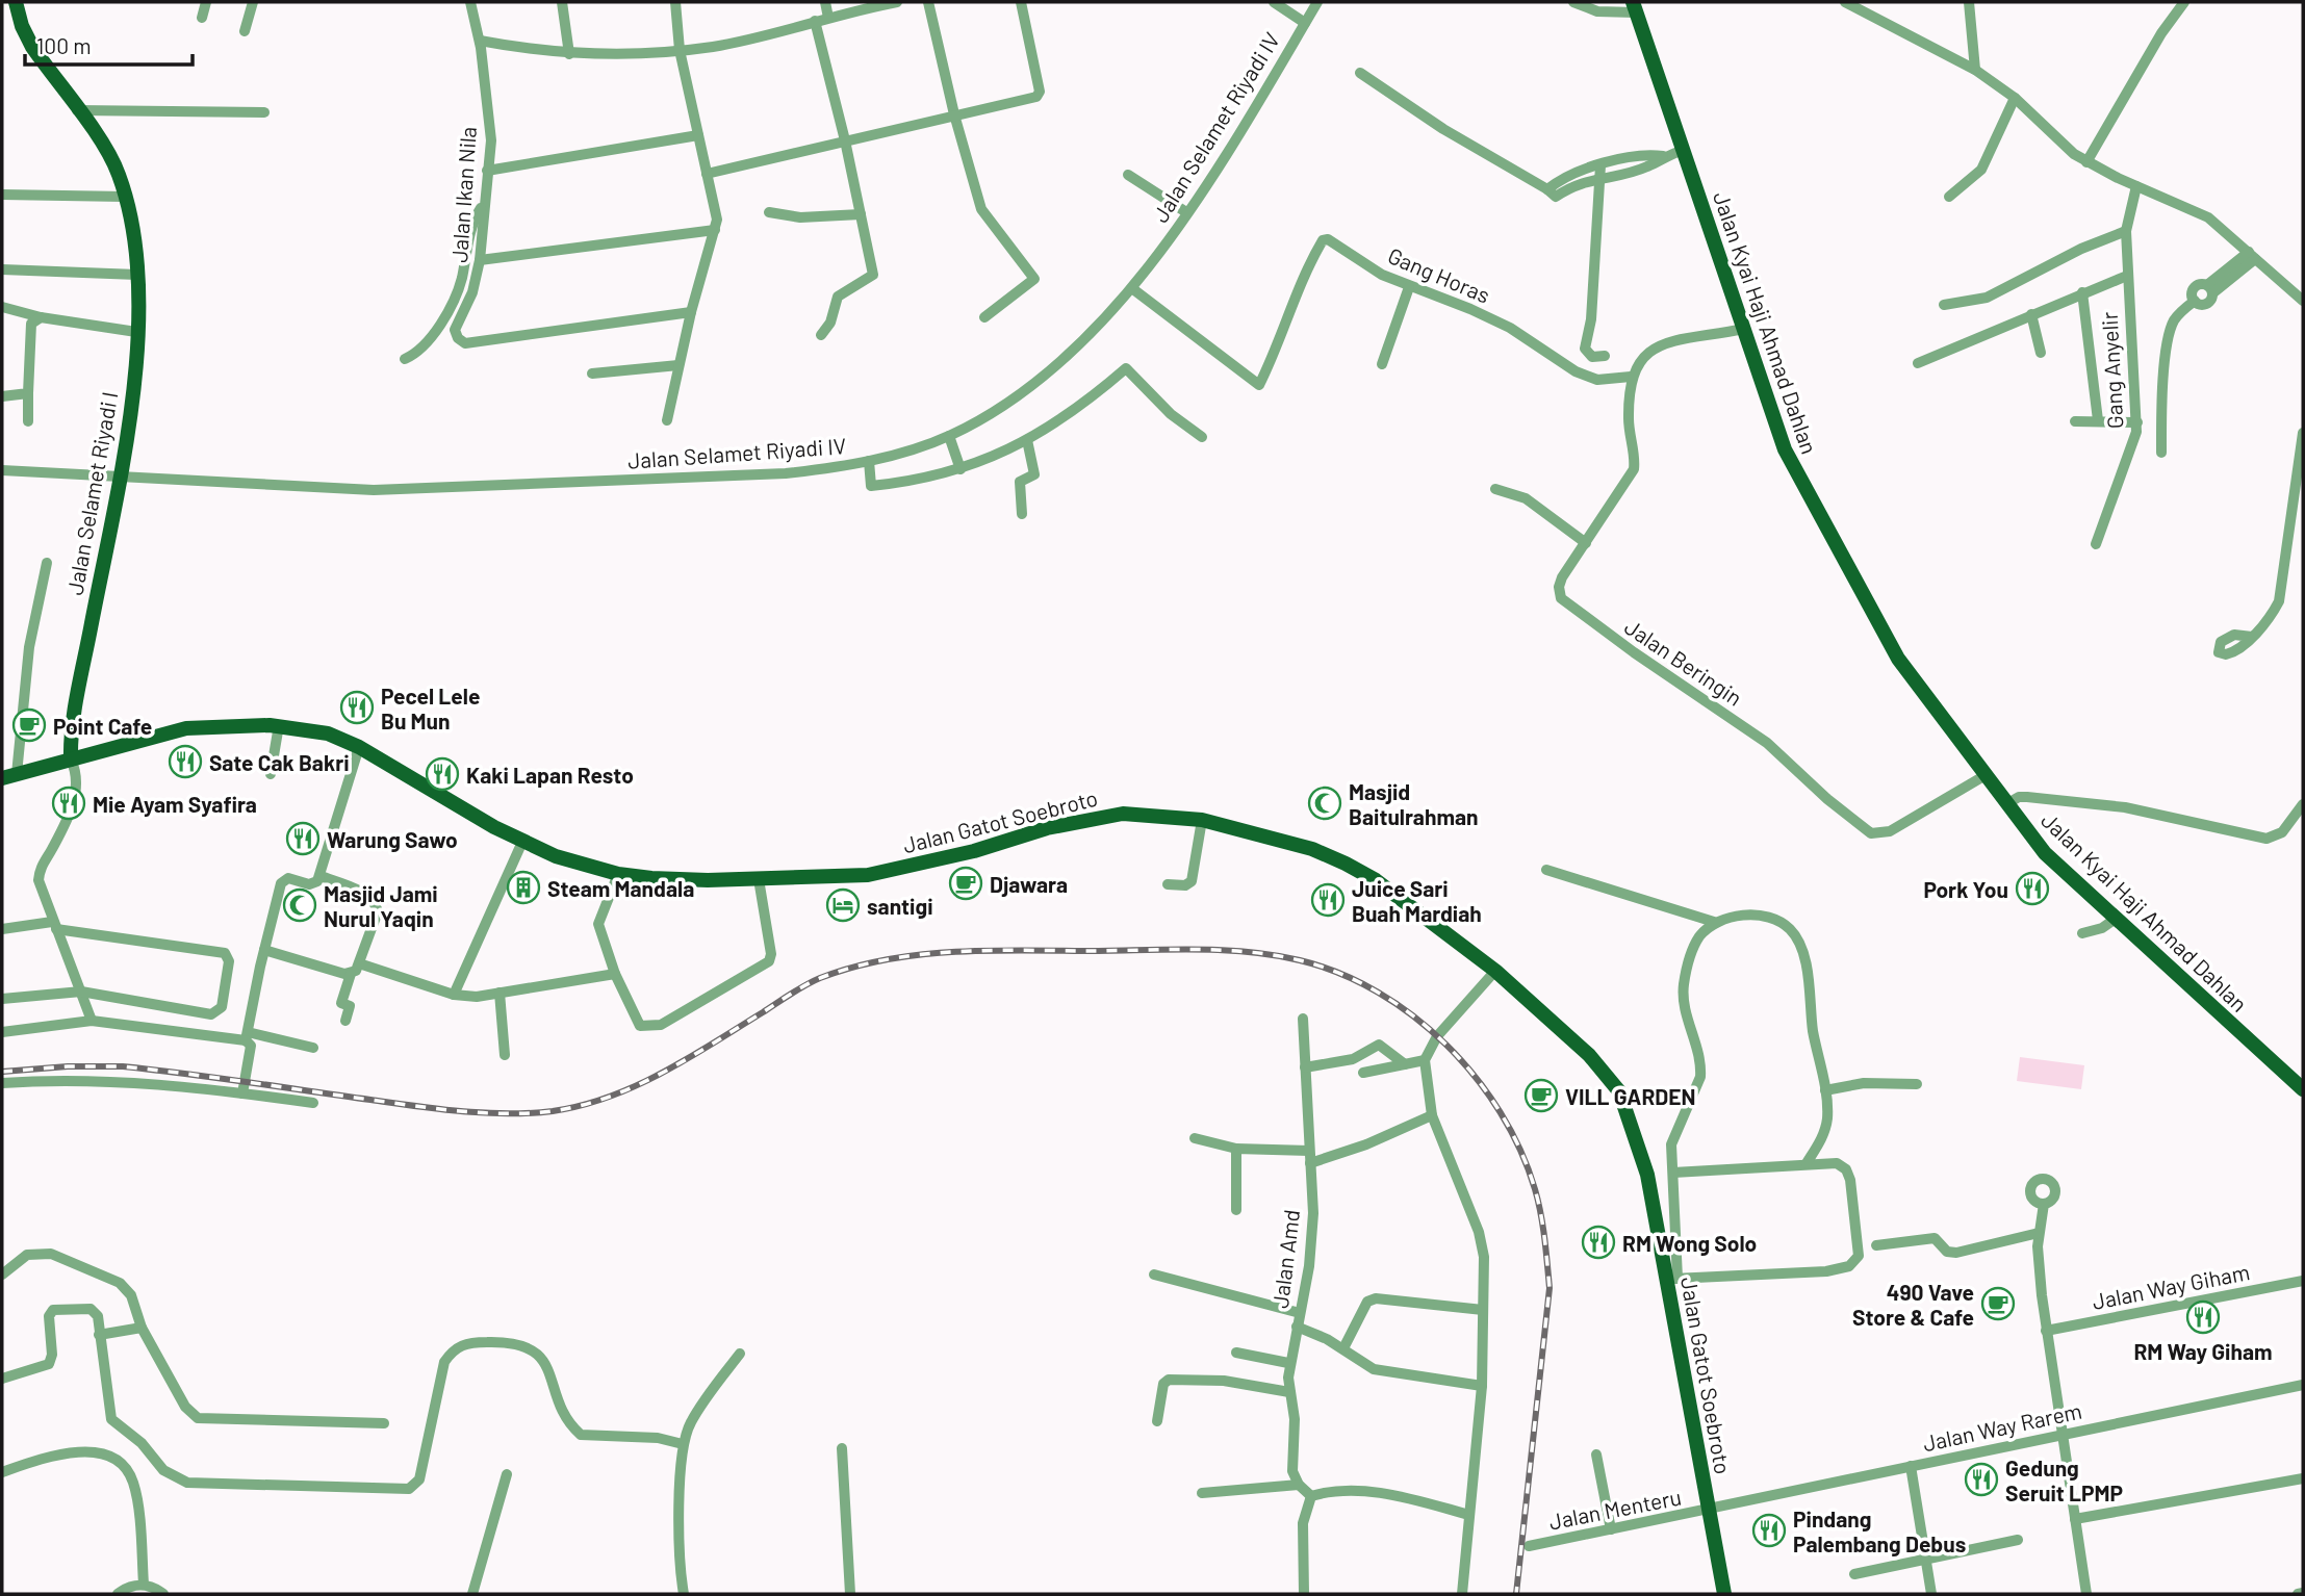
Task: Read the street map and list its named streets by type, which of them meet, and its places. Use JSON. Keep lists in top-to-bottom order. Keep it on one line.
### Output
{"streets":{"main road":["Jalan Kyai Haji Ahmad Dahlan","Jalan Selamet Riyadi I","Jalan Gatot Soebroto"],"street":["Jalan Selamet Riyadi IV","Jalan Ikan Nila","Gang Horas","Gang Anyelir","Jalan Beringin","Jalan Amd","Jalan Way Giham","Jalan Way Rarem","Jalan Menteru"]},"crossings":[["Jalan Selamet Riyadi IV","Gang Horas"],["Jalan Selamet Riyadi IV","Jalan Selamet Riyadi I"],["Gang Horas","Jalan Beringin"],["Jalan Kyai Haji Ahmad Dahlan","Jalan Beringin"],["Jalan Selamet Riyadi I","Jalan Gatot Soebroto"],["Jalan Gatot Soebroto","Jalan Way Rarem"],["Jalan Gatot Soebroto","Jalan Menteru"],["Jalan Way Rarem","Jalan Menteru"]],"places":{"restaurant":["Pecel Lele Bu Mun","Sate Cak Bakri","Kaki Lapan Resto","Mie Ayam Syafira","Warung Sawo","Pork You","Juice Sari Buah Mardiah","RM Wong Solo","RM Way Giham","Gedung Seruit LPMP","Pindang Palembang Debus"],"cafe":["Point Cafe","Djawara","VILL GARDEN","490 Vave Store & Cafe"],"mosque":["Masjid Baitulrahman","Masjid Jami Nurul Yaqin"],"building":["Steam Mandala"],"hotel":["santigi"]},"scale_bar":"100 m"}
